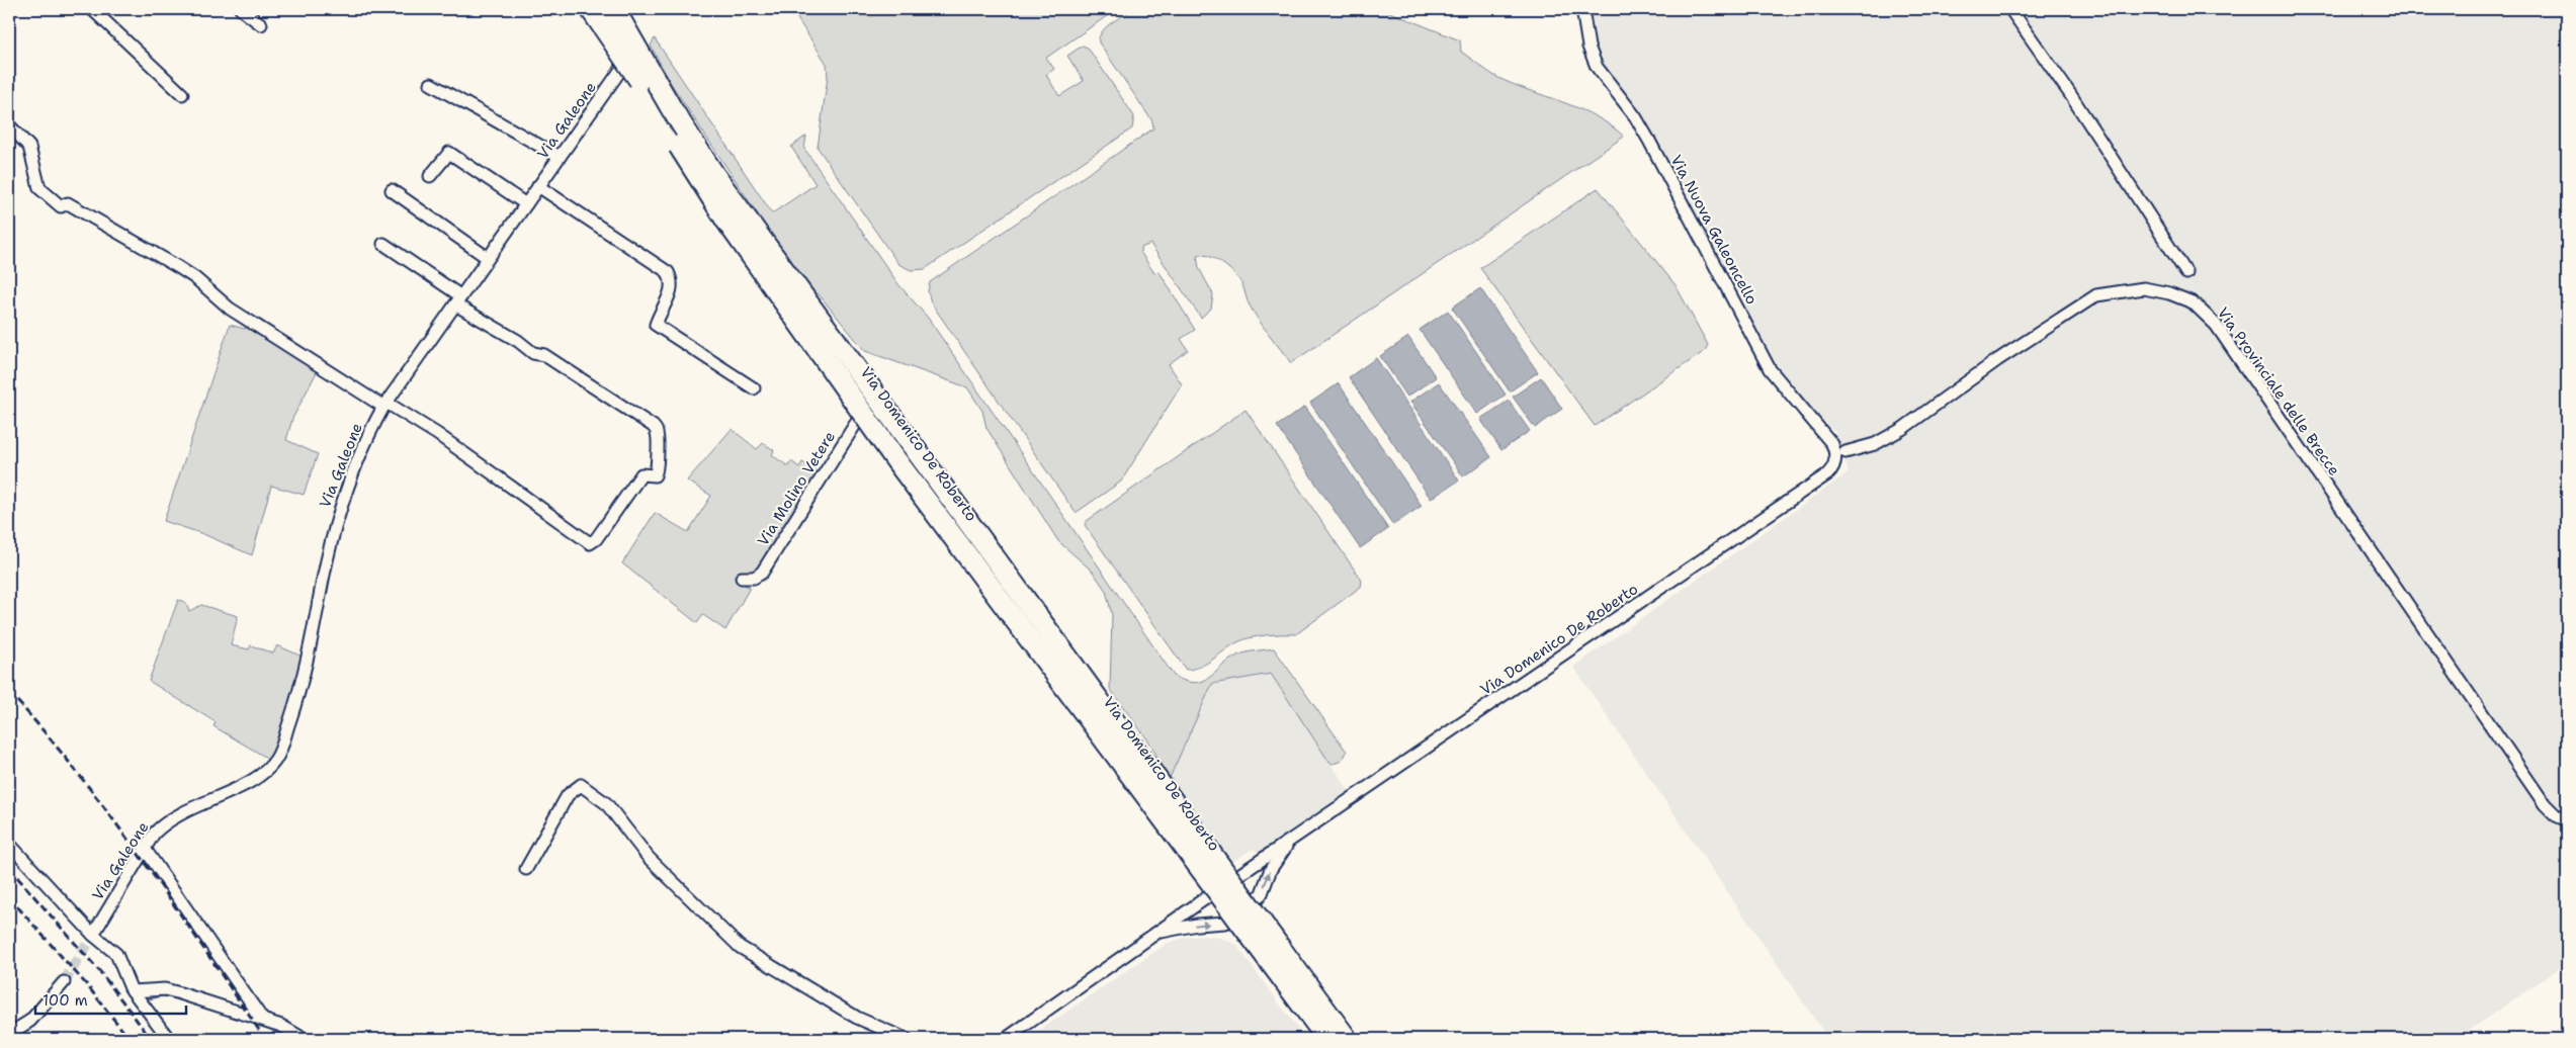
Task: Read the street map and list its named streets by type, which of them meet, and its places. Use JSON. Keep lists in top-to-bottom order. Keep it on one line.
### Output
{"streets":{"street":["Via Galeone","Via Nuova Galeoncello","Via Provinciale delle Brecce","Via Domenico De Roberto","Via Molino Vetere"]},"crossings":[["Via Galeone","Via Domenico De Roberto"],["Via Nuova Galeoncello","Via Provinciale delle Brecce"],["Via Nuova Galeoncello","Via Domenico De Roberto"],["Via Provinciale delle Brecce","Via Domenico De Roberto"],["Via Domenico De Roberto","Via Molino Vetere"]],"scale_bar":"100 m"}
